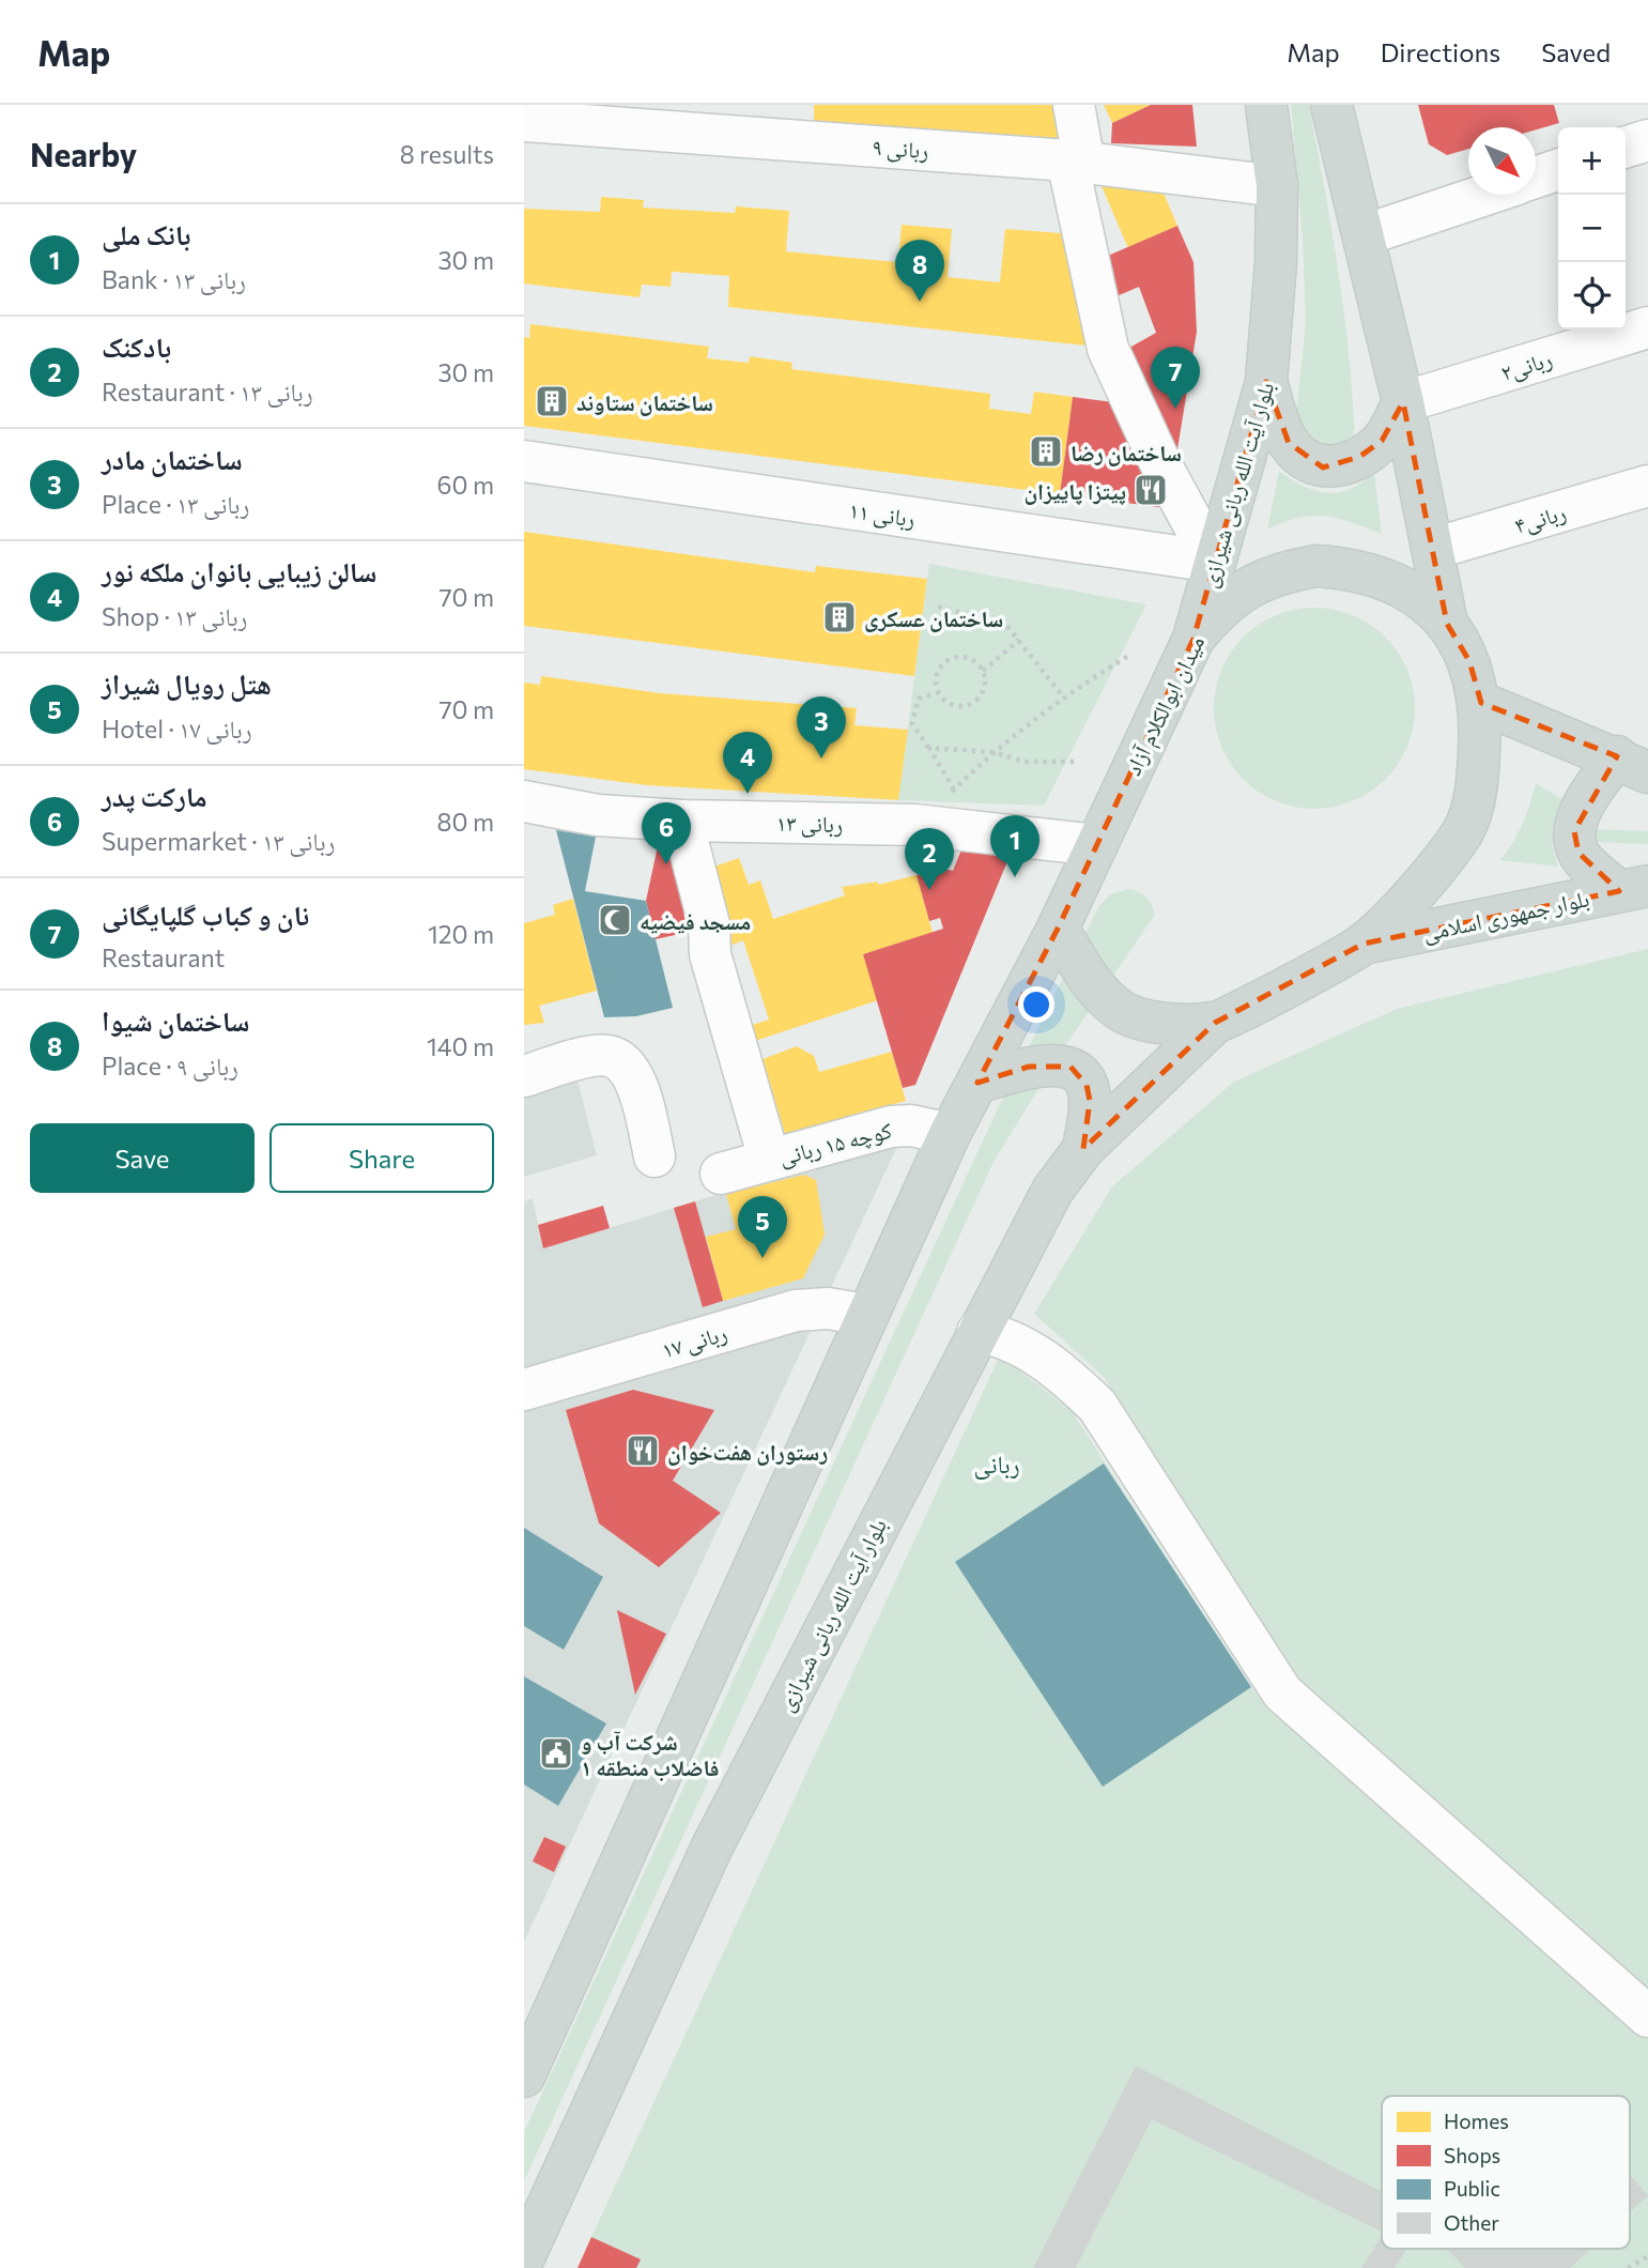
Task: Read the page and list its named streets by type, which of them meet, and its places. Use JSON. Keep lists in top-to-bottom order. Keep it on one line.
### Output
{"streets":{"main road":["بلوار آیت الله ربانی شیرازی","میدان ابوالکلام آزاد","بلوار جمهوری اسلامی"],"street":["ربانی ۹","ربانی۲","ربانی ۱۱","ربانی۴","ربانی ۱۳","کوچه ۱۵ ربانی","ربانی ۱۷"]},"crossings":[["ربانی ۹","بلوار آیت الله ربانی شیرازی"],["بلوار آیت الله ربانی شیرازی","ربانی ۱۱"],["بلوار آیت الله ربانی شیرازی","میدان ابوالکلام آزاد"],["میدان ابوالکلام آزاد","ربانی ۱۳"],["میدان ابوالکلام آزاد","بلوار جمهوری اسلامی"]],"districts":["ربانی"],"places":{"building":["ساختمان ستاوند","ساختمان رضا","ساختمان عسکری"],"restaurant":["پیتزا پاییزان","رستوران هفت‌خوان"],"mosque":["مسجد فیضیه"],"public building":["شرکت آب و فاضلاب منطقه ۱"]},"legend":["Homes","Shops","Public","Other"],"north":"bottom right","page":{"header":"Map","nav":["Map","Directions","Saved"],"heading":["Nearby","8 results"],"map_buttons":["+","−"],"list":[{"mark":"1","name":"بانک ملی","note":"Bank · ربانی ۱۳","value":"30 m"},{"mark":"2","name":"بادکنک","note":"Restaurant · ربانی ۱۳","value":"30 m"},{"mark":"3","name":"ساختمان مادر","note":"Place · ربانی ۱۳","value":"60 m"},{"mark":"4","name":"سالن زیبایی بانوان ملکه نور","note":"Shop · ربانی ۱۳","value":"70 m"},{"mark":"5","name":"هتل رویال شیراز","note":"Hotel · ربانی ۱۷","value":"70 m"},{"mark":"6","name":"مارکت پدر","note":"Supermarket · ربانی ۱۳","value":"80 m"},{"mark":"7","name":"نان و کباب گلپایگانی","note":"Restaurant","value":"120 m"},{"mark":"8","name":"ساختمان شیوا","note":"Place · ربانی ۹","value":"140 m"}],"pins":["8","7","3","4","6","1","2","5"],"buttons":["Save","Share"]}}
